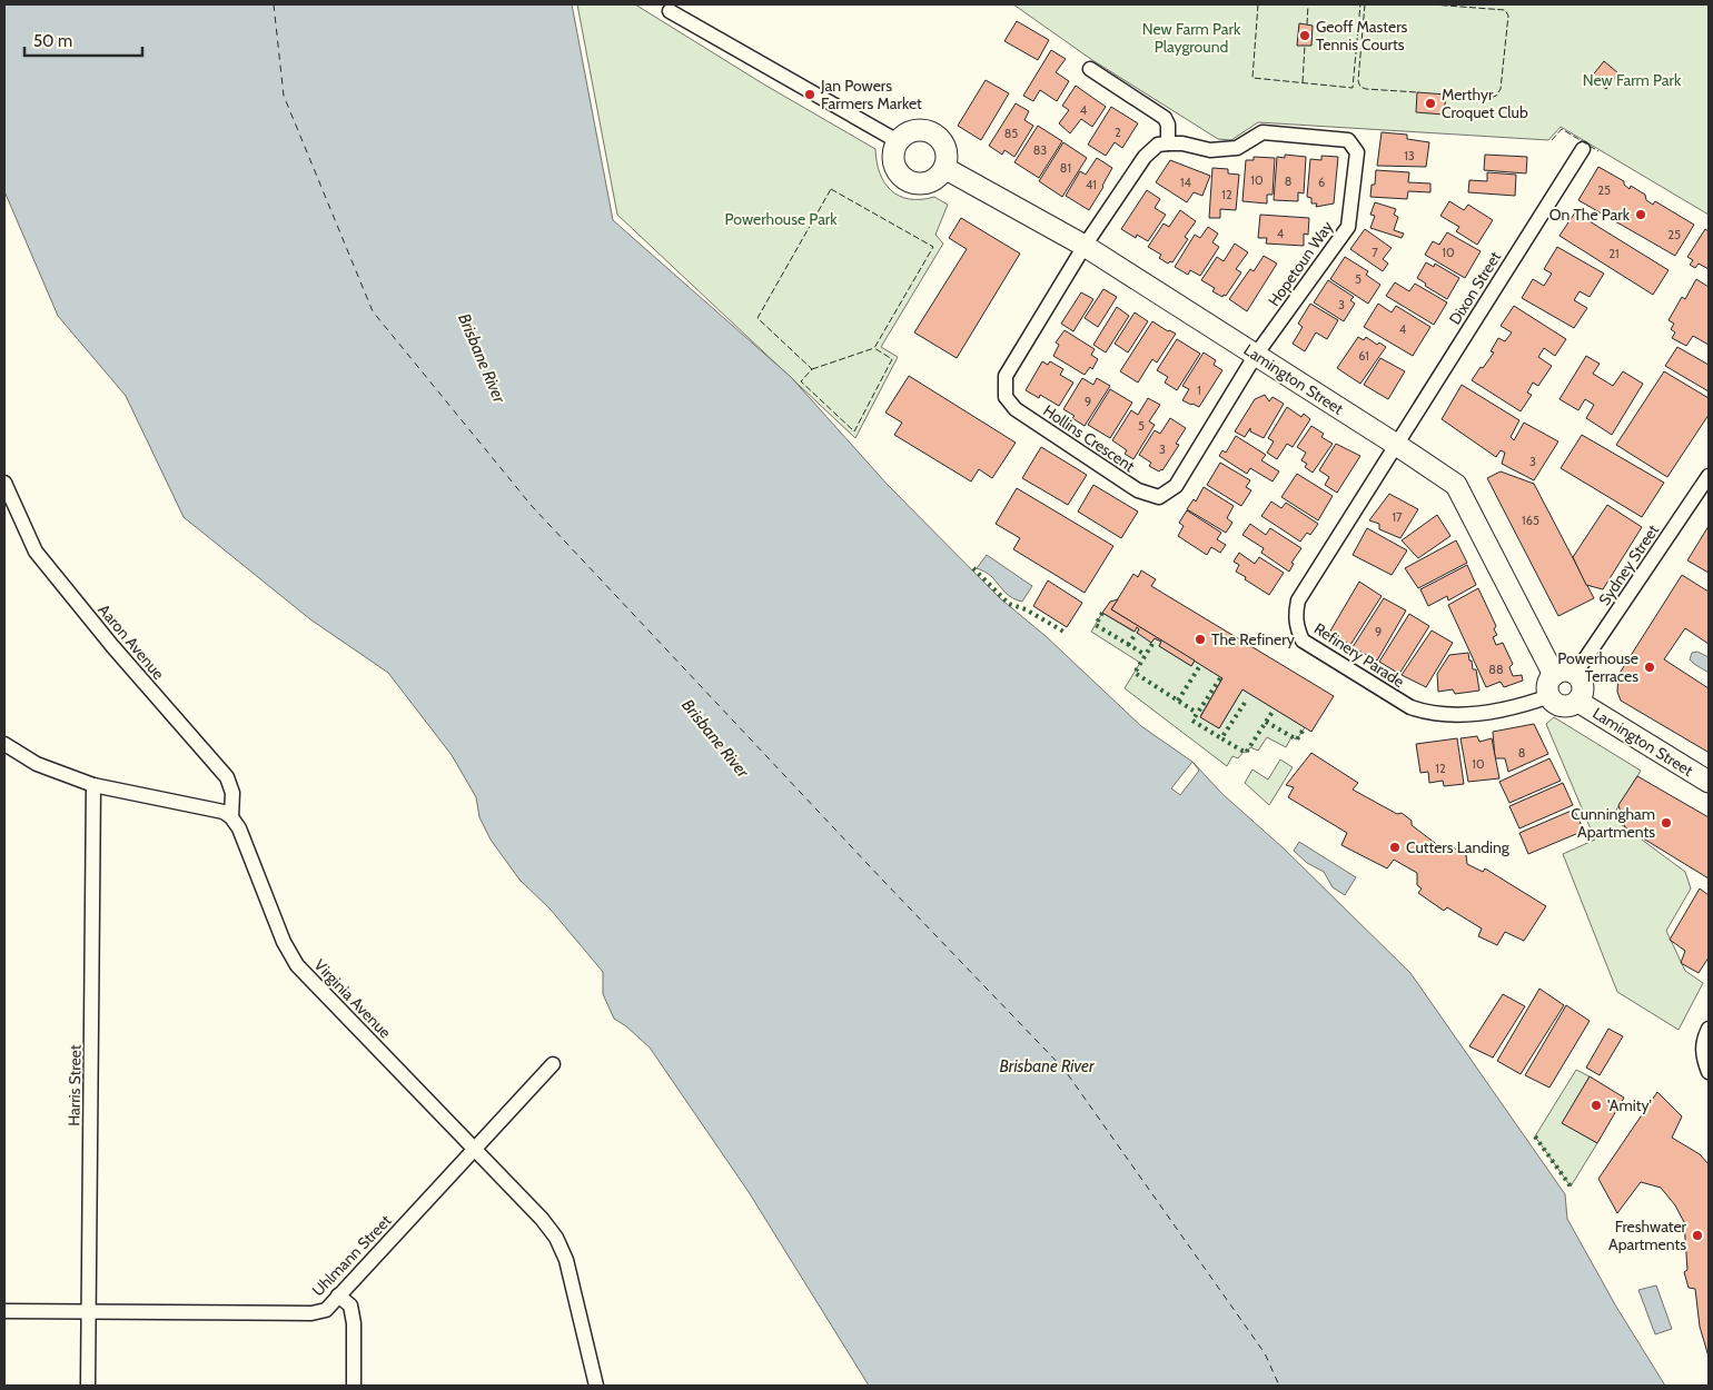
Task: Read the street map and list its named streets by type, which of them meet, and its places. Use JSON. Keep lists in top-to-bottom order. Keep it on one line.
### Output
{"streets":{"street":["Hopetoun Way","Dixon Street","Lamington Street","Hollins Crescent","Sydney Street","Aaron Avenue","Refinery Parade","Virginia Avenue","Harris Street","Uhlmann Street"]},"crossings":[["Hopetoun Way","Lamington Street"],["Hopetoun Way","Hollins Crescent"],["Dixon Street","Lamington Street"],["Dixon Street","Refinery Parade"],["Lamington Street","Hollins Crescent"],["Lamington Street","Sydney Street"],["Lamington Street","Refinery Parade"],["Sydney Street","Refinery Parade"],["Aaron Avenue","Virginia Avenue"],["Virginia Avenue","Uhlmann Street"],["Harris Street","Uhlmann Street"]],"water":["Brisbane River"],"parks":["New Farm Park Playground","New Farm Park","Powerhouse Park"],"places":["Geoff Masters Tennis Courts","Jan Powers Farmers Market","Merthyr Croquet Club","On The Park","The Refinery","Powerhouse Terraces","Cunningham Apartments","Cutters Landing","'Amity'","Freshwater Apartments"],"house_numbers":["4","2","85","83","13","81","10","8","14","6","41","25","12","4","25","7","10","21","5","3","4","61","1","9","5","3","3","17","165","9","88","8","10","12"],"scale_bar":"50 m"}
